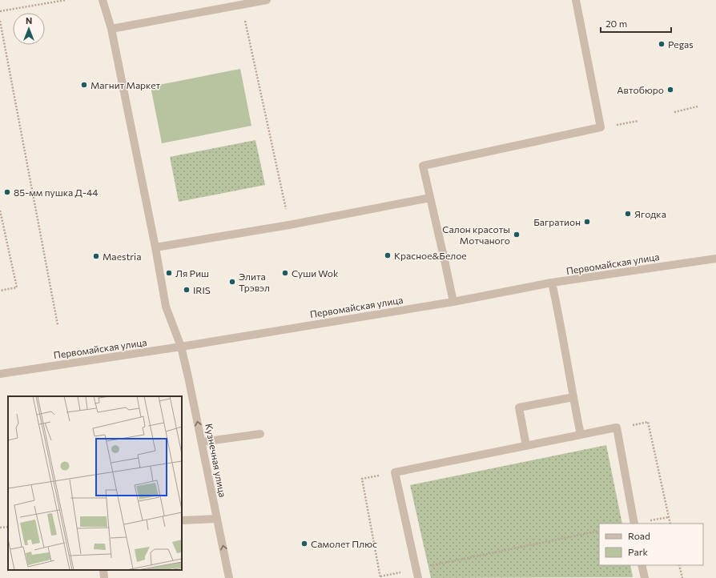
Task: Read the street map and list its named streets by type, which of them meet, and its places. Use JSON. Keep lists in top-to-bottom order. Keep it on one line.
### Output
{"streets":{"street":["Первомайская улица","Кузнечная улица"]},"crossings":[["Первомайская улица","Кузнечная улица"]],"places":["Pegas","Магнит Маркет","Автобюро","85-мм пушка Д-44","Ягодка","Багратион","Салон красоты Мотчаного","Красное&Белое","Maestria","Ля Риш","Суши Wok","Элита Трэвэл","IRIS","Самолет Плюс"],"legend":["Road","Park"],"scale_bar":"20 m","north":"top"}
